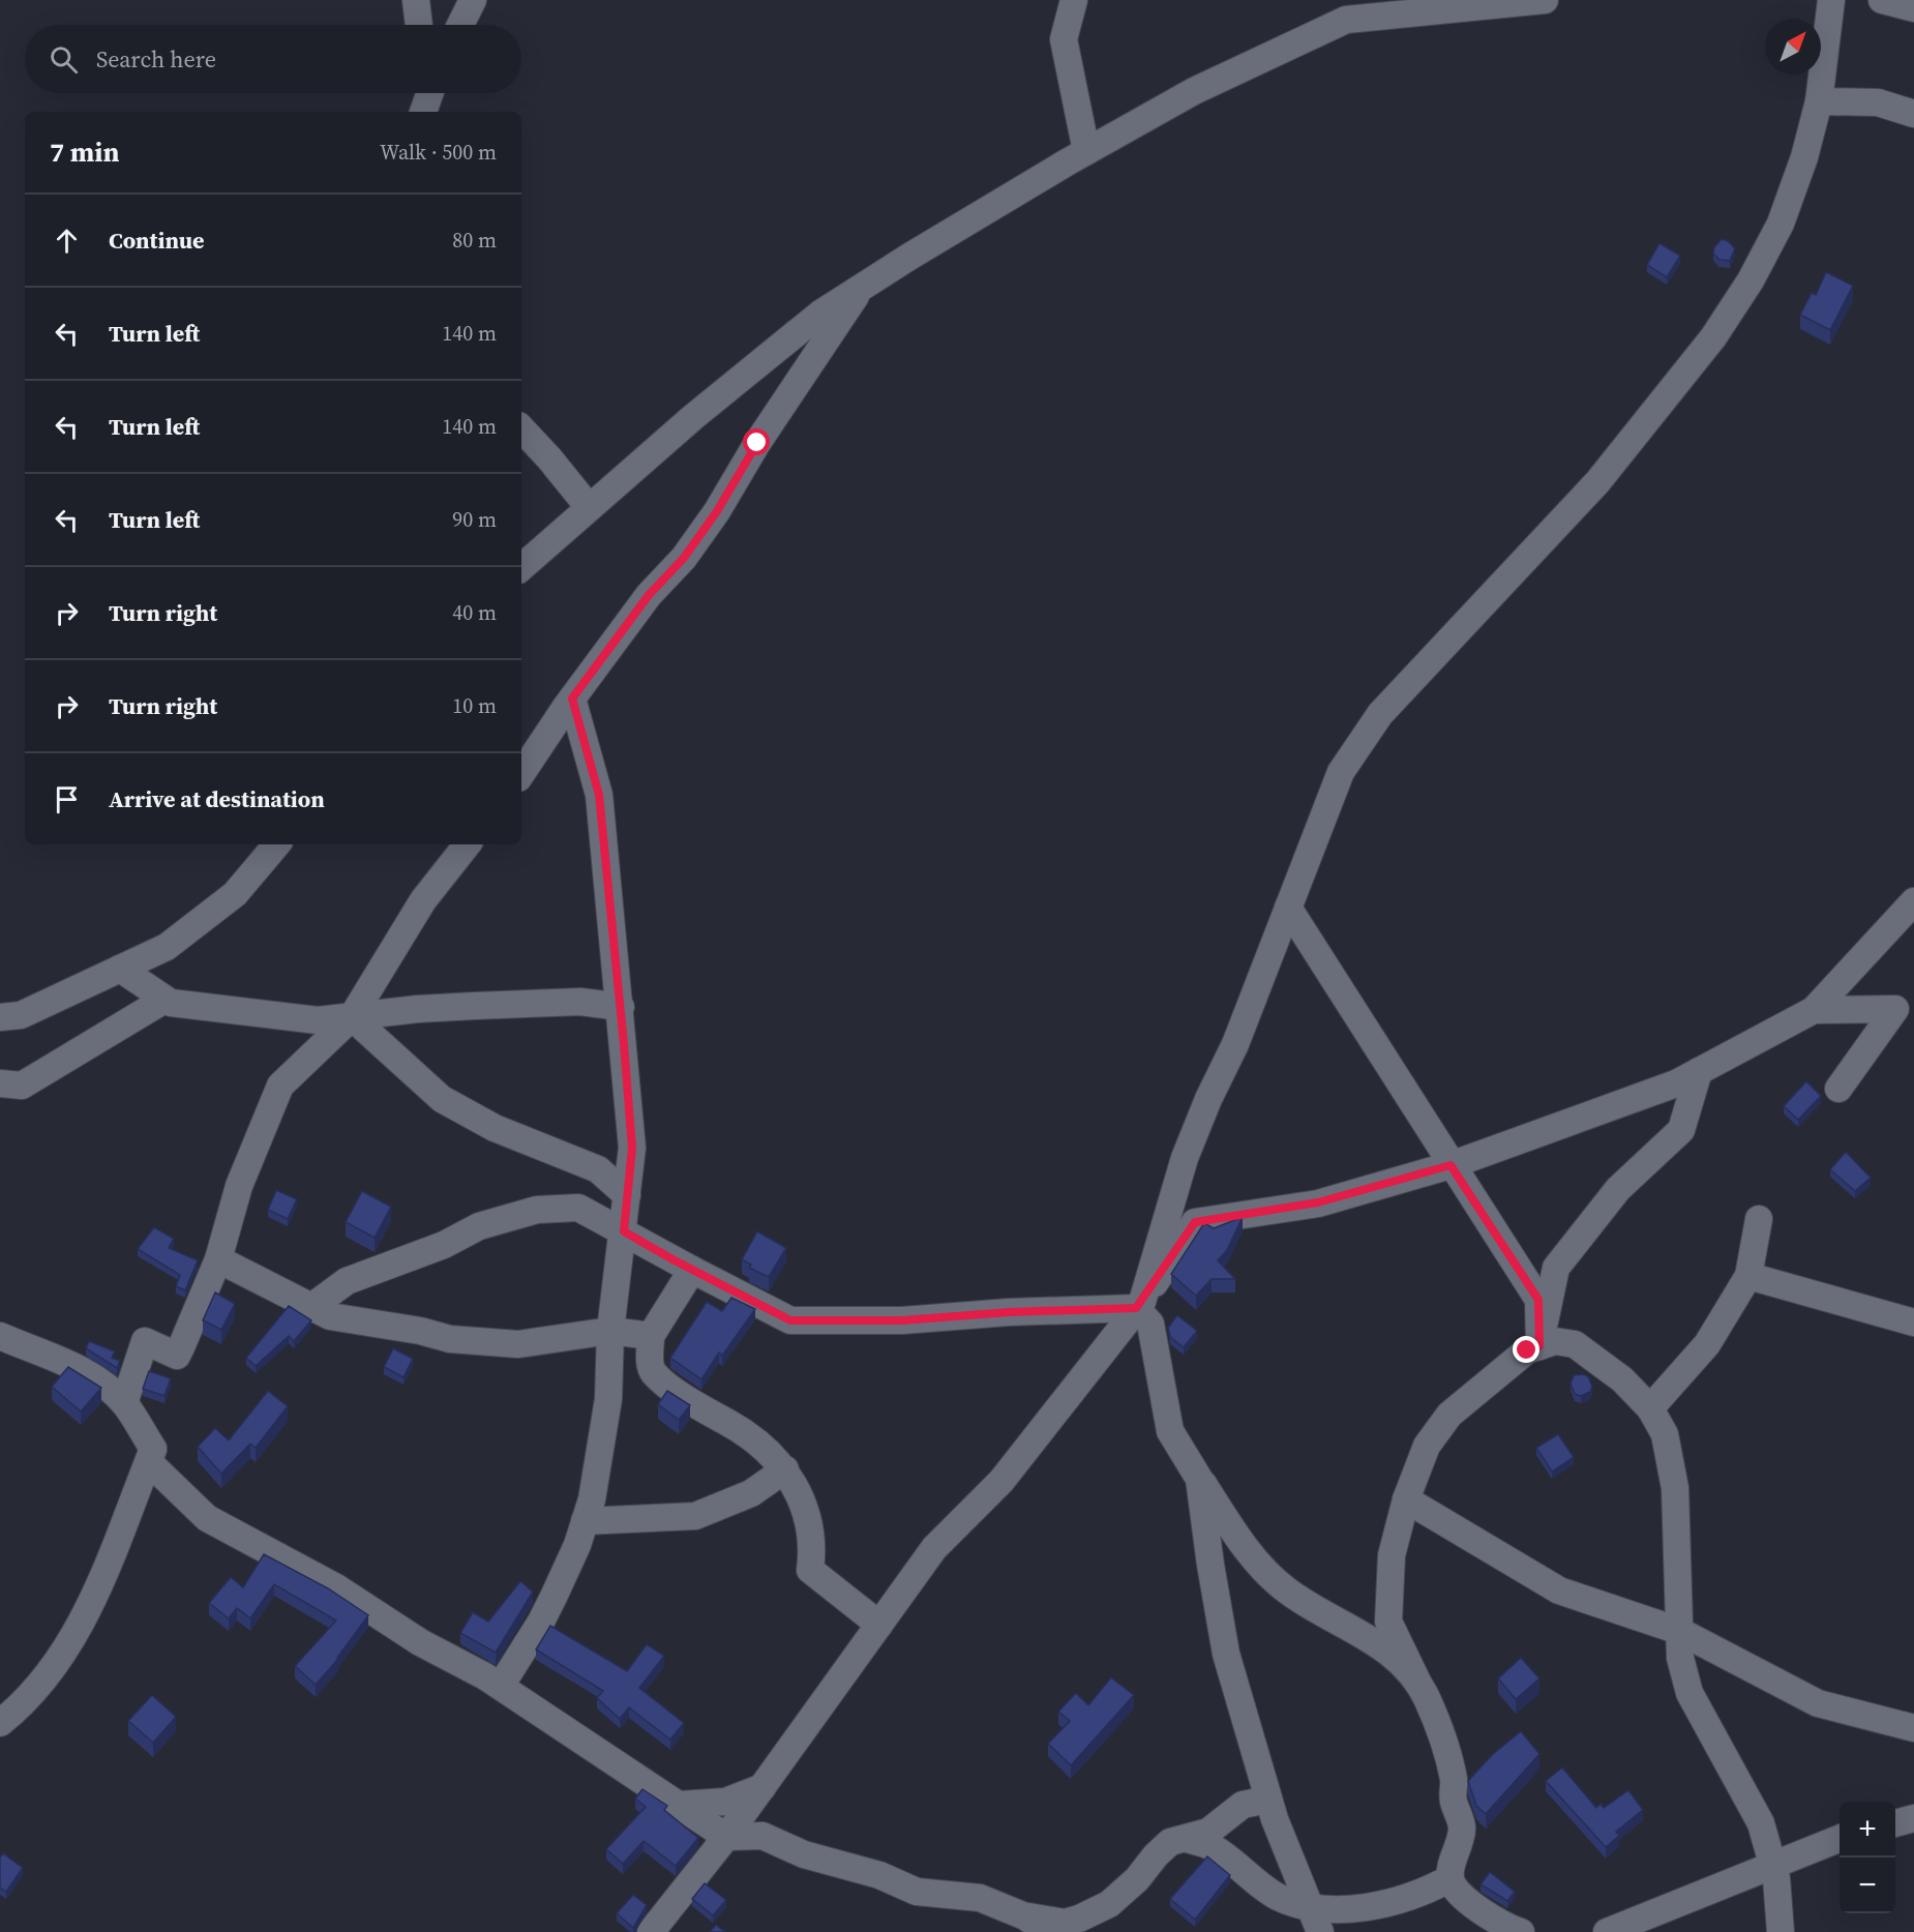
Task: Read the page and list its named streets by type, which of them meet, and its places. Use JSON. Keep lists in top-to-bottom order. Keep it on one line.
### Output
{"north":"top right","page":{"search":"Search here","heading":["7 min","Walk · 500 m"],"list":[["Continue","80 m"],["Turn left","140 m"],["Turn left","140 m"],["Turn left","90 m"],["Turn right","40 m"],["Turn right","10 m"],"Arrive at destination"],"map_buttons":["+","−"]}}
